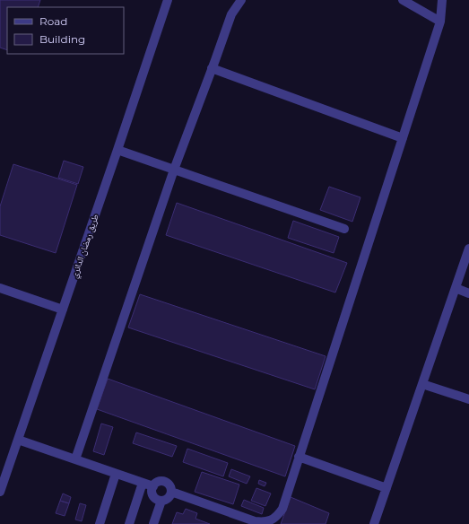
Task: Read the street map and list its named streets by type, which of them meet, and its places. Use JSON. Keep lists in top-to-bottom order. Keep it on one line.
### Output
{"streets":{"street":["طريق رمضان الدائري"]},"legend":["Road","Building"]}
